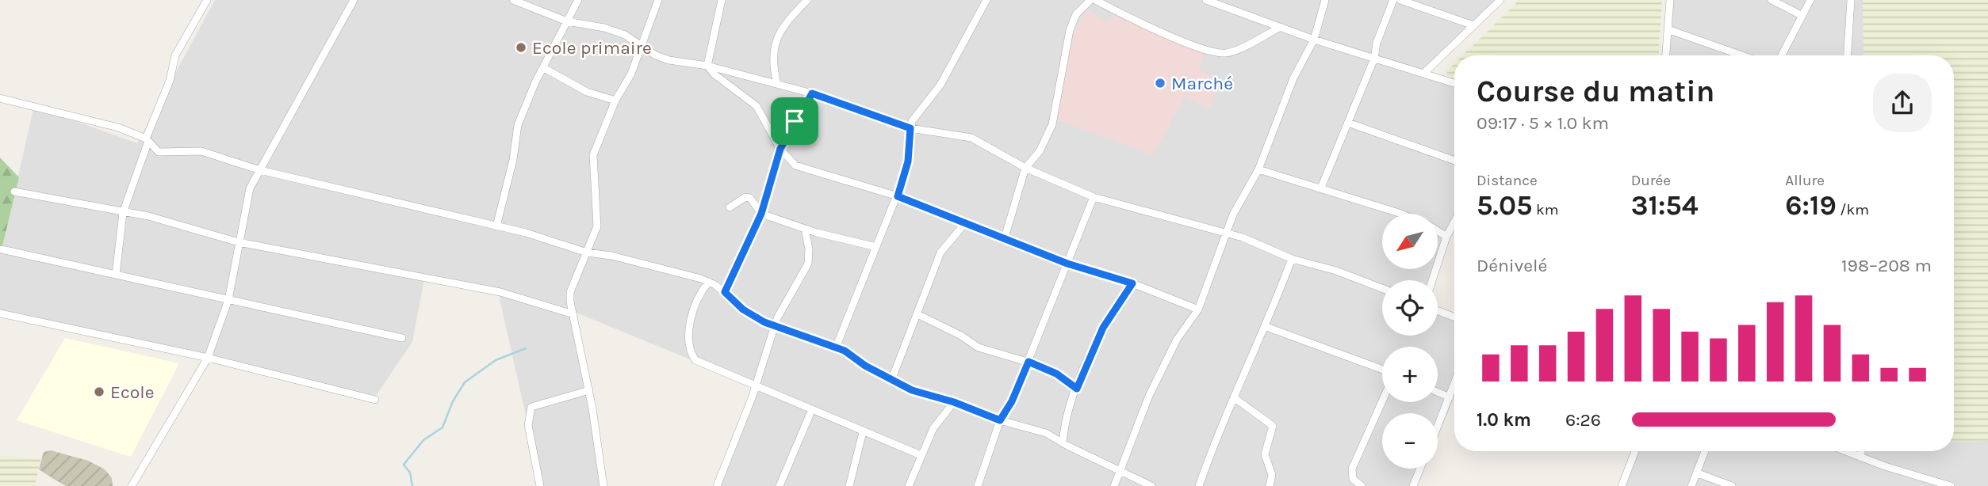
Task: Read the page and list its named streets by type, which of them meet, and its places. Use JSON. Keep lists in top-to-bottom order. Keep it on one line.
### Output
{"places":["Ecole primaire","Marché","Ecole"],"north":"bottom left","page":{"heading":["Course du matin","09:17 · 5 × 1.0 km"],"stats":[["Distance","5.05 km"],["Durée","31:54"],["Allure","6:19 /km"]],"map_buttons":["+","−"],"chart":["Dénivelé","198–208 m"],"list":[{"name":"1.0 km","note":"6:26"}]}}
